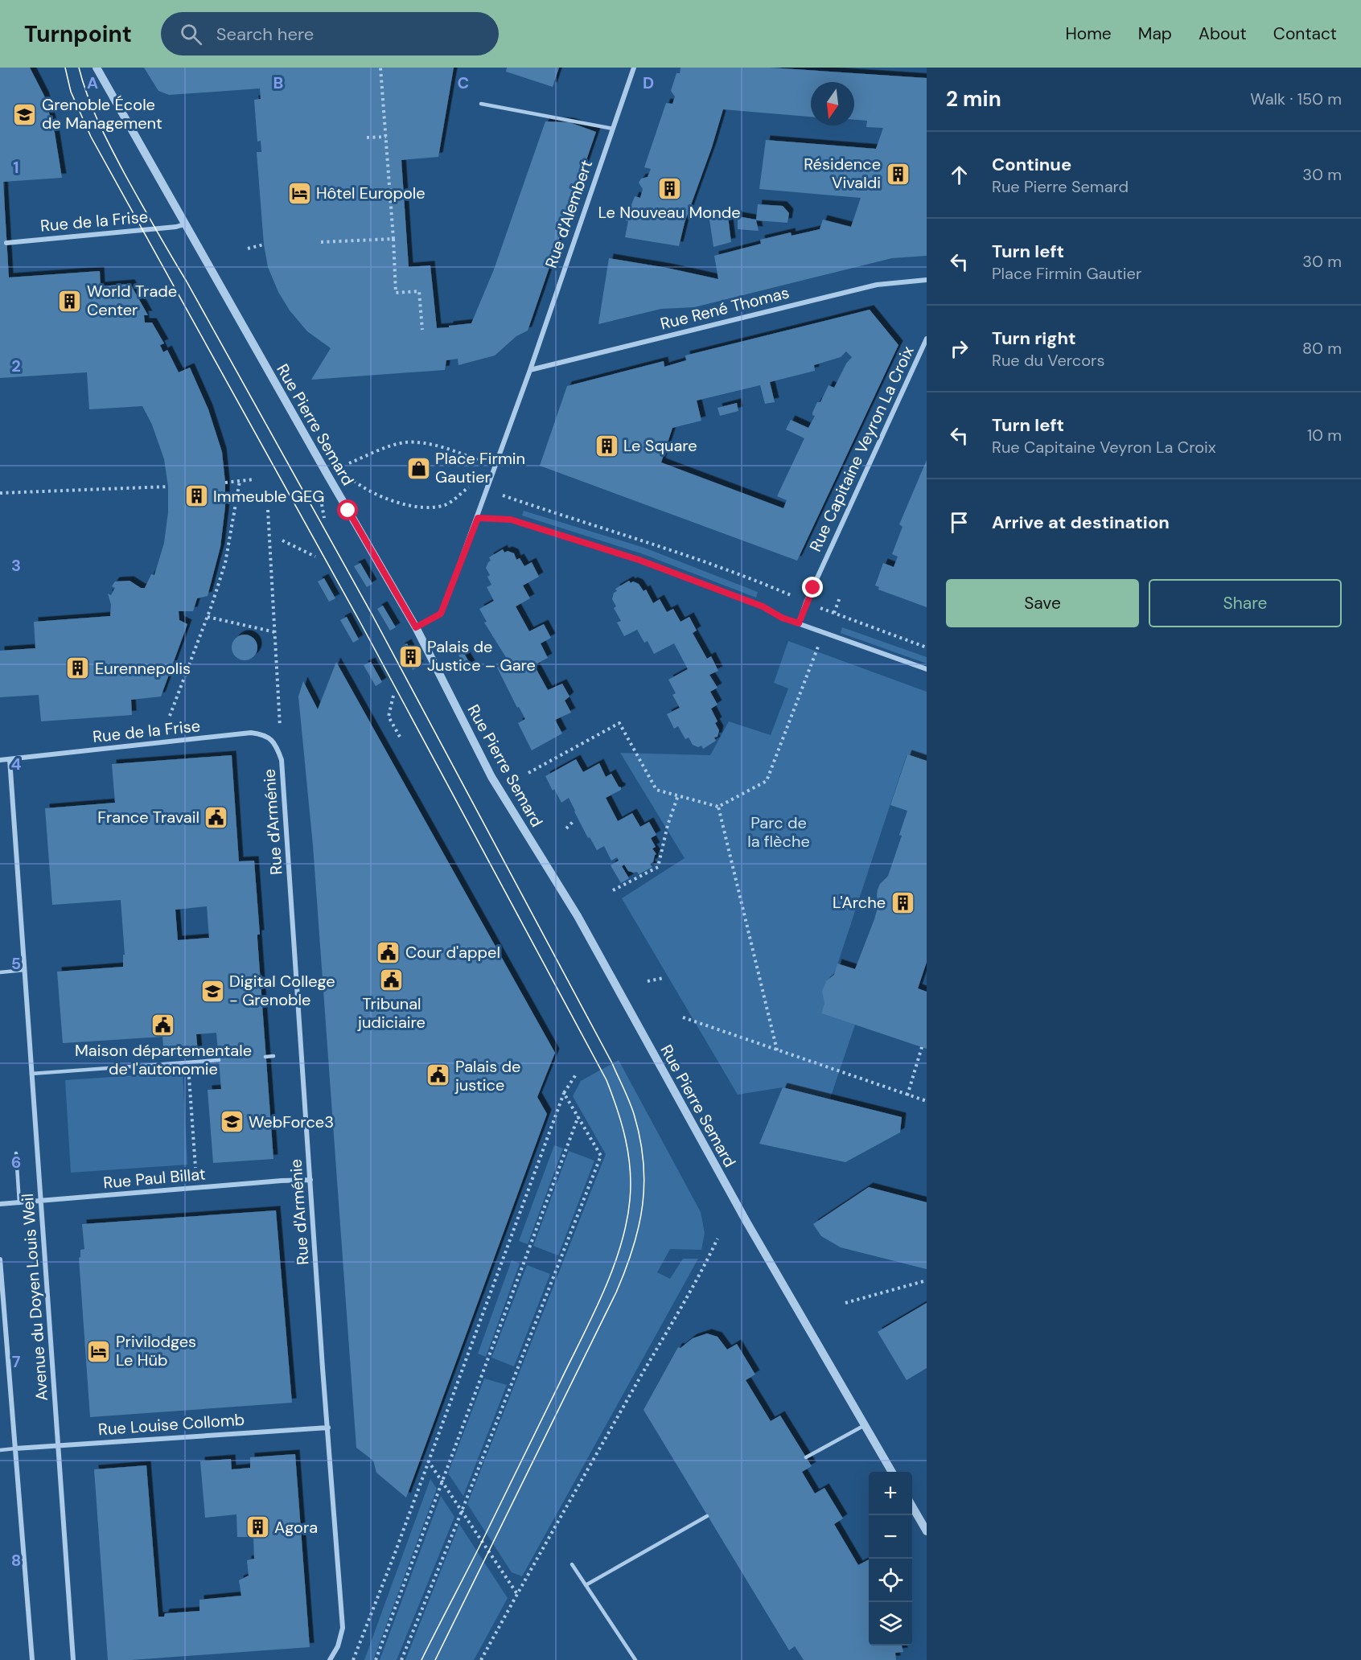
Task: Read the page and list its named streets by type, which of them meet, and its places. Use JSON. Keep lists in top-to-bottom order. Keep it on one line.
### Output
{"streets":{"street":["Rue d'Alembert","Rue de la Frise","Rue René Thomas","Rue Pierre Semard","Rue Capitaine Veyron La Croix","Rue d'Arménie","Rue Paul Billat","Avenue du Doyen Louis Weil","Rue Louise Collomb"]},"crossings":[["Rue d'Alembert","Rue René Thomas"],["Rue de la Frise","Rue Pierre Semard"],["Rue de la Frise","Rue d'Arménie"],["Rue de la Frise","Avenue du Doyen Louis Weil"],["Rue d'Arménie","Rue Paul Billat"],["Rue d'Arménie","Rue Louise Collomb"],["Rue Paul Billat","Avenue du Doyen Louis Weil"],["Avenue du Doyen Louis Weil","Rue Louise Collomb"]],"parks":["Parc de la flèche"],"places":{"school or university":["Grenoble École de Management","Digital College - Grenoble","WebForce3"],"building":["Résidence Vivaldi","Le Nouveau Monde","World Trade Center","Le Square","Immeuble GEG","Palais de Justice – Gare","Eurennepolis","L'Arche","Agora"],"hotel":["Hôtel Europole","Privilodges Le Hüb"],"shop":["Place Firmin Gautier"],"public building":["France Travail","Cour d'appel","Tribunal judiciaire","Maison départementale de l'autonomie","Palais de justice"]},"north":"bottom","page":{"header":"Turnpoint","search":"Search here","nav":["Home","Map","About","Contact"],"heading":["2 min","Walk · 150 m"],"list":[["Continue","Rue Pierre Semard","30 m"],["Turn left","Place Firmin Gautier","30 m"],["Turn right","Rue du Vercors","80 m"],["Turn left","Rue Capitaine Veyron La Croix","10 m"],"Arrive at destination"],"buttons":["Save","Share"],"map_buttons":["+","−"]},"grid":{"columns":["A","B","C","D"],"rows":["1","2","3","4","5","6","7","8"]}}
